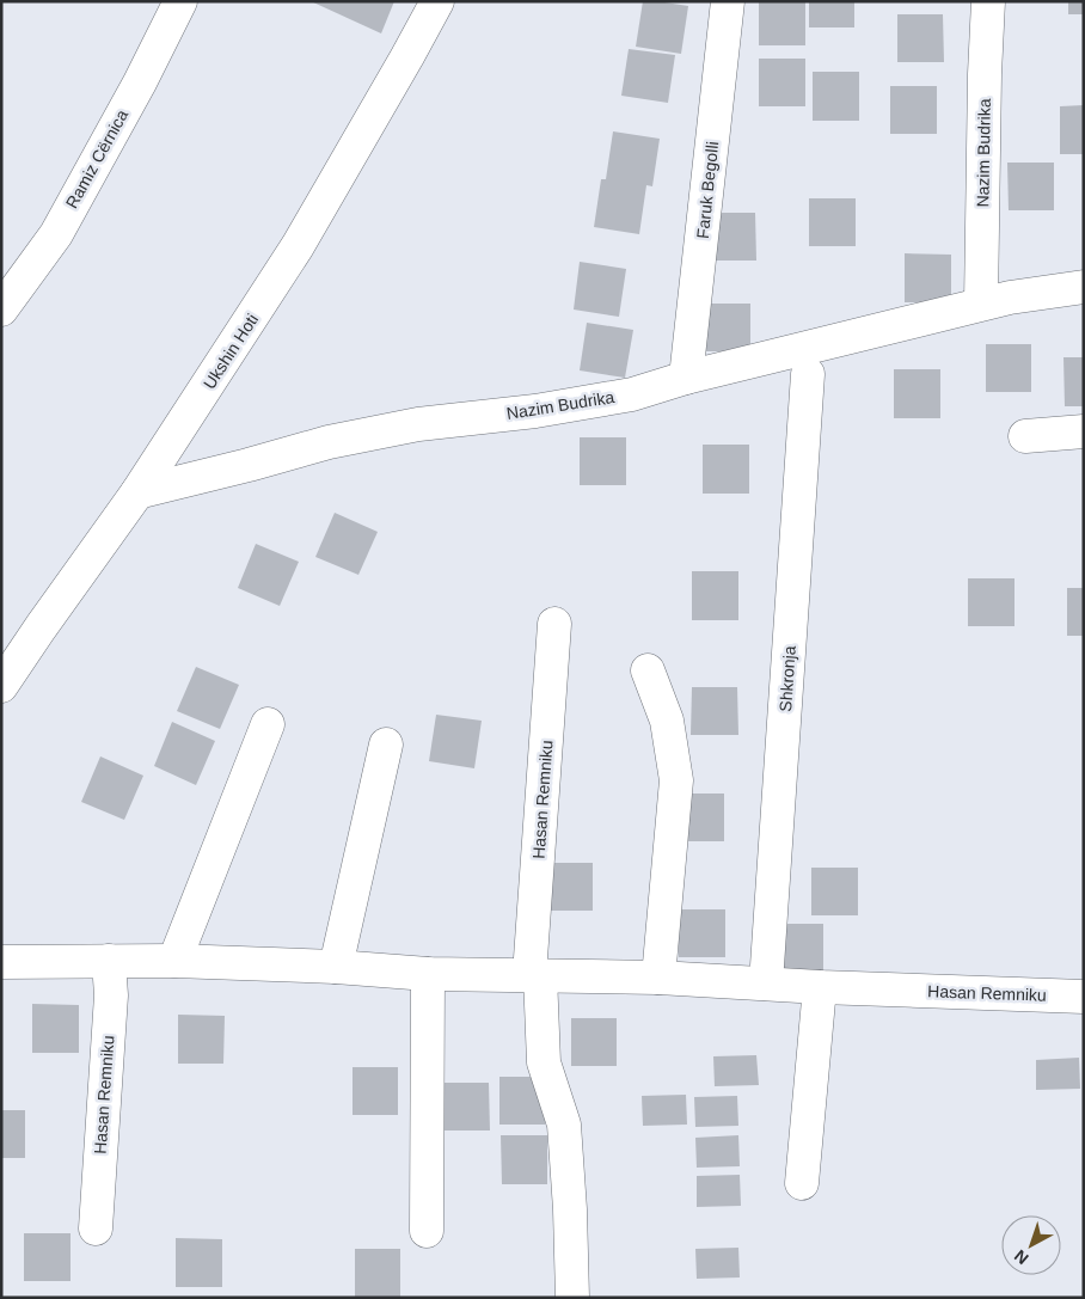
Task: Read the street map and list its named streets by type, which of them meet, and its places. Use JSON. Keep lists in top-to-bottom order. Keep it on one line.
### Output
{"streets":{"street":["Nazim Budrika","Ramiz Cërnica","Faruk Begolli","Ukshin Hoti","Shkronja","Hasan Remniku"]},"crossings":[["Nazim Budrika","Faruk Begolli"],["Nazim Budrika","Ukshin Hoti"],["Shkronja","Hasan Remniku"]],"north":"bottom left"}
